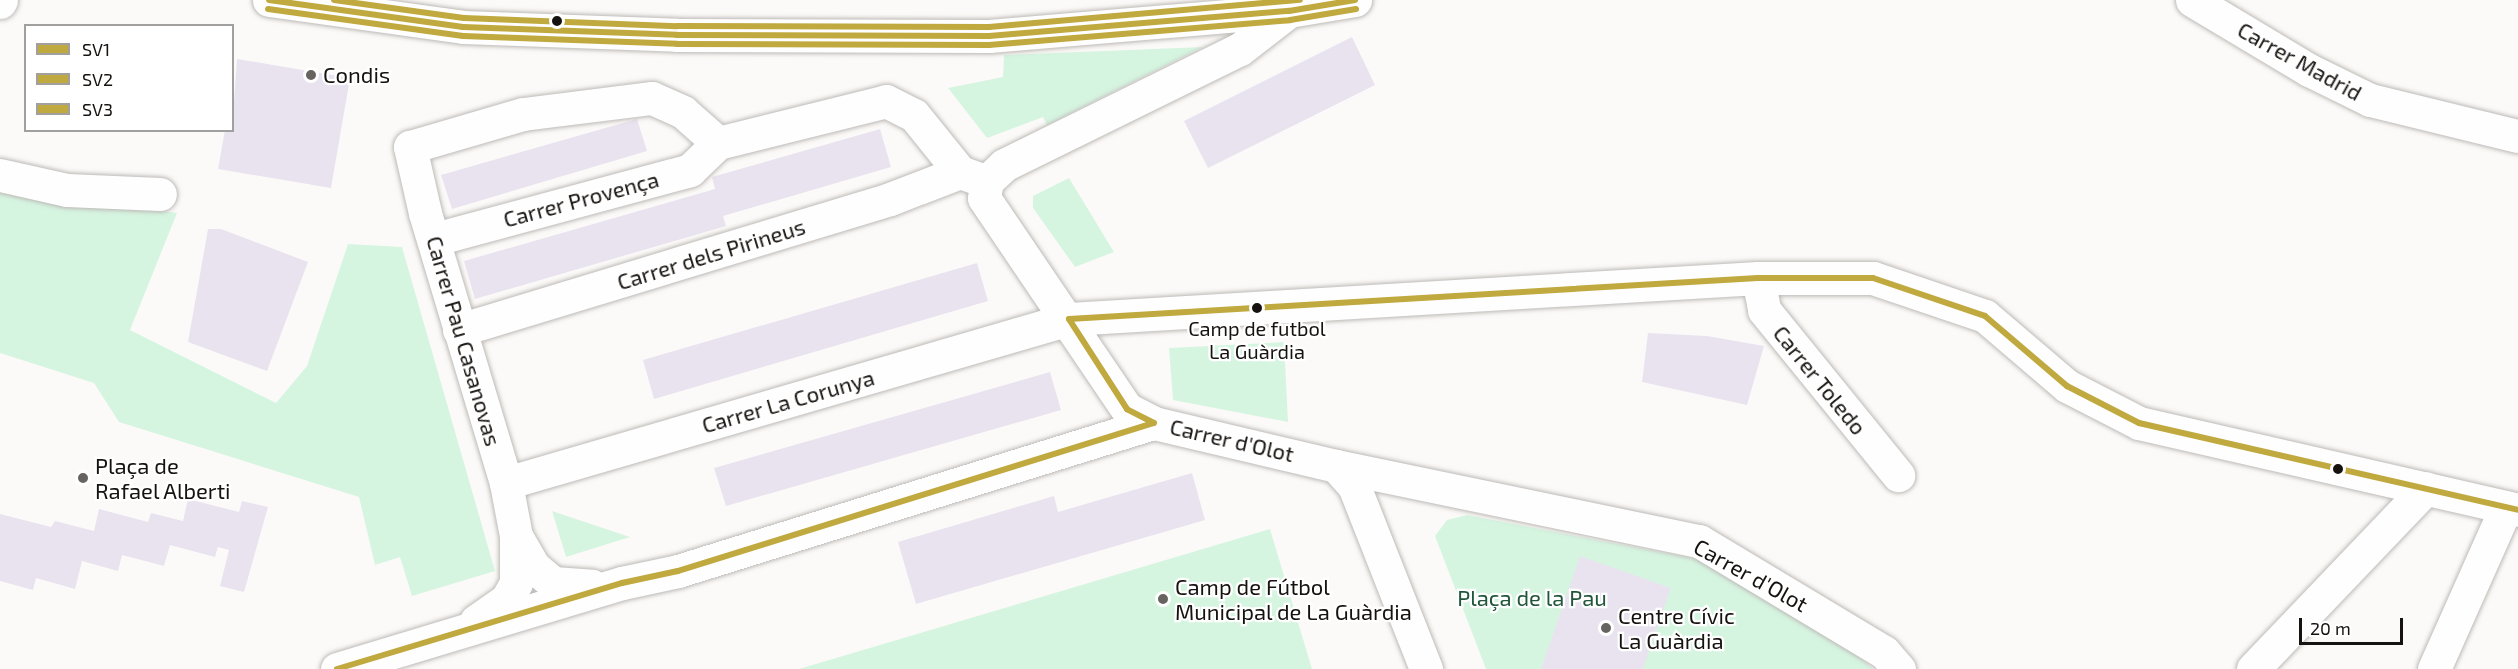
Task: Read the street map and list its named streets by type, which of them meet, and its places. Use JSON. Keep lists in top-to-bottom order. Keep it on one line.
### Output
{"streets":{"street":["Carrer Madrid","Carrer Provença","Carrer dels Pirineus","Carrer Pau Casanovas","Carrer Toledo","Carrer La Corunya","Carrer d'Olot"]},"crossings":[["Carrer Provença","Carrer Pau Casanovas"],["Carrer dels Pirineus","Carrer Pau Casanovas"],["Carrer Pau Casanovas","Carrer La Corunya"],["Carrer Pau Casanovas","Carrer d'Olot"],["Carrer Toledo","Carrer La Corunya"]],"parks":["Plaça de la Pau"],"places":["Condis","Camp de futbol La Guàrdia","Plaça de Rafael Alberti","Camp de Fútbol Municipal de La Guàrdia","Centre Cívic La Guàrdia"],"lines":["transit line SV1","transit line SV3","transit line SV2"],"legend":["SV1","SV2","SV3"],"scale_bar":"20 m"}
